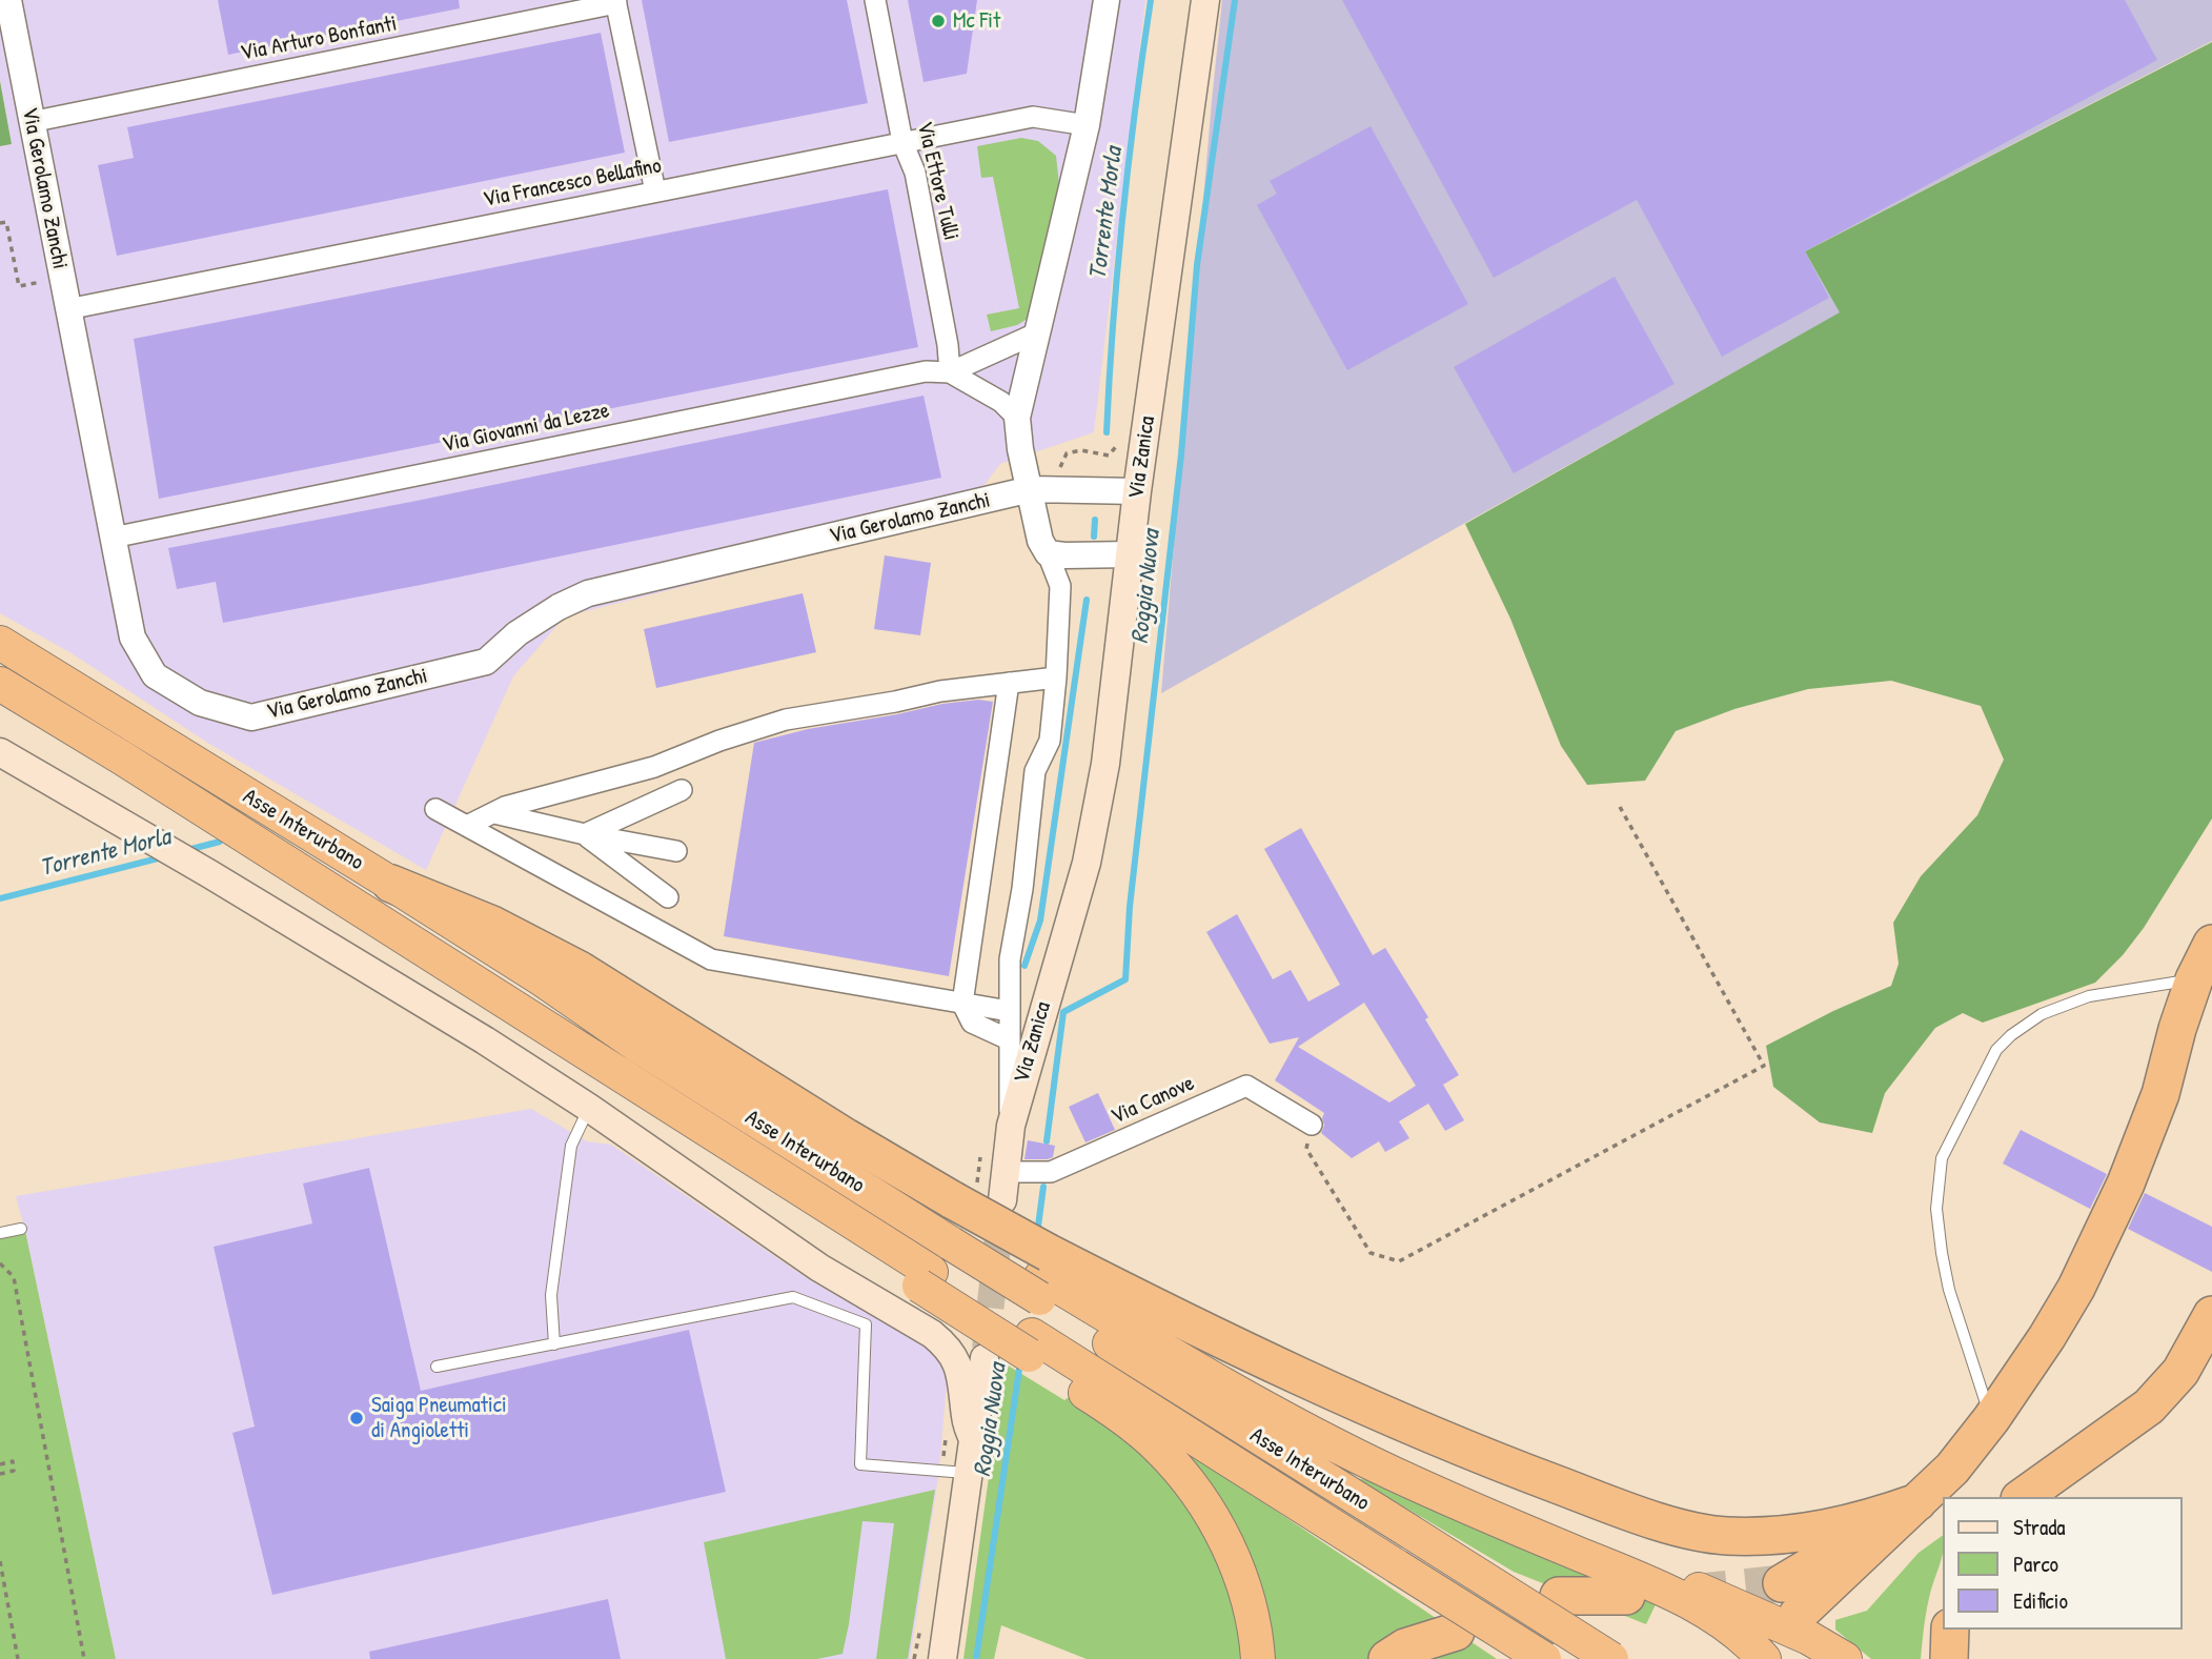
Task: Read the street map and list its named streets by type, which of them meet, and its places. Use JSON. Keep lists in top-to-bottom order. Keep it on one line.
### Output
{"streets":{"highway":["Asse Interurbano"],"main road":["Via Zanica"],"street":["Via Arturo Bonfanti","Via Ettore Tulli","Via Francesco Bellafino","Via Gerolamo Zanchi","Via Giovanni da Lezze","Via Canove"]},"crossings":[["Via Arturo Bonfanti","Via Francesco Bellafino"],["Via Arturo Bonfanti","Via Gerolamo Zanchi"],["Via Ettore Tulli","Via Francesco Bellafino"],["Via Ettore Tulli","Via Giovanni da Lezze"],["Via Francesco Bellafino","Via Gerolamo Zanchi"],["Via Gerolamo Zanchi","Via Giovanni da Lezze"],["Via Gerolamo Zanchi","Via Zanica"],["Via Zanica","Via Canove"]],"water":["Torrente Morla","Roggia Nuova"],"places":["Mc Fit","Saiga Pneumatici di Angioletti"],"legend":["Strada","Parco","Edificio"]}
